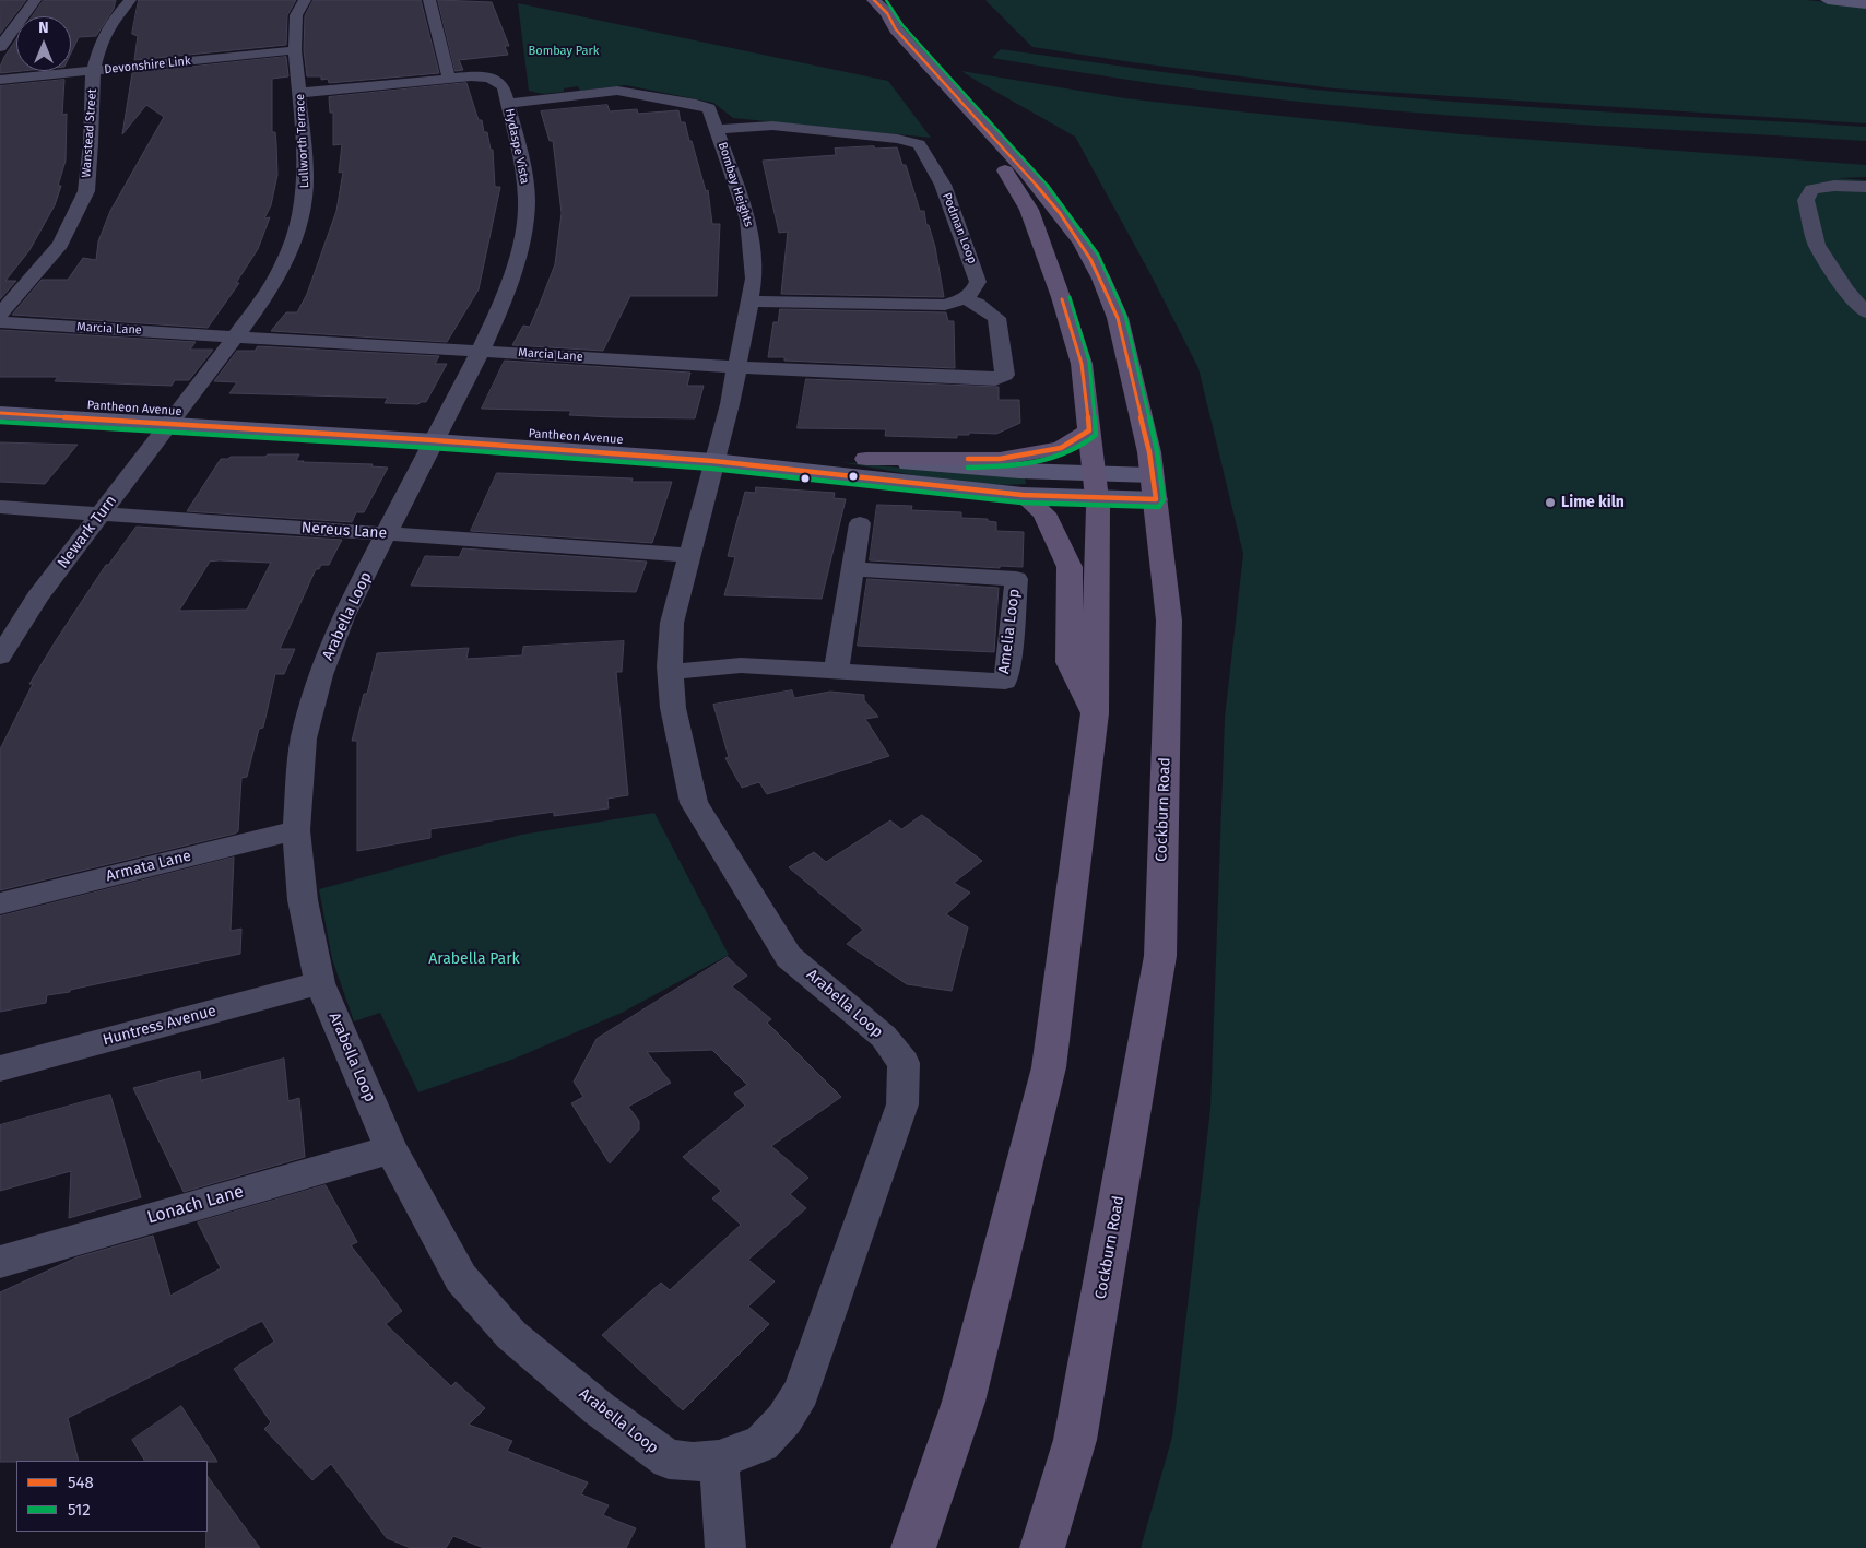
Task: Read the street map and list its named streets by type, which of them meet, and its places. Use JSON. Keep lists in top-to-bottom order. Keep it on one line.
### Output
{"streets":{"main road":["Pantheon Avenue","Cockburn Road"],"street":["Devonshire Link","Wanstead Street","Lullworth Terrace","Hydaspe Vista","Bombay Heights","Podman Loop","Marcia Lane","Nereus Lane","Newark Turn","Arabella Loop","Amelia Loop","Armata Lane","Huntress Avenue","Lonach Lane"]},"crossings":[["Devonshire Link","Wanstead Street"],["Devonshire Link","Lullworth Terrace"],["Lullworth Terrace","Hydaspe Vista"],["Lullworth Terrace","Marcia Lane"],["Lullworth Terrace","Pantheon Avenue"],["Lullworth Terrace","Newark Turn"],["Hydaspe Vista","Bombay Heights"],["Hydaspe Vista","Marcia Lane"],["Hydaspe Vista","Pantheon Avenue"],["Hydaspe Vista","Arabella Loop"],["Bombay Heights","Podman Loop"],["Bombay Heights","Marcia Lane"],["Bombay Heights","Pantheon Avenue"],["Bombay Heights","Arabella Loop"],["Podman Loop","Marcia Lane"],["Pantheon Avenue","Newark Turn"],["Pantheon Avenue","Arabella Loop"],["Pantheon Avenue","Cockburn Road"],["Nereus Lane","Newark Turn"],["Nereus Lane","Arabella Loop"],["Arabella Loop","Amelia Loop"],["Arabella Loop","Armata Lane"],["Arabella Loop","Huntress Avenue"],["Arabella Loop","Lonach Lane"]],"parks":["Bombay Park","Arabella Park"],"places":["Lime kiln"],"lines":["transit line 548","transit line 512"],"legend":["548","512"],"north":"top"}
